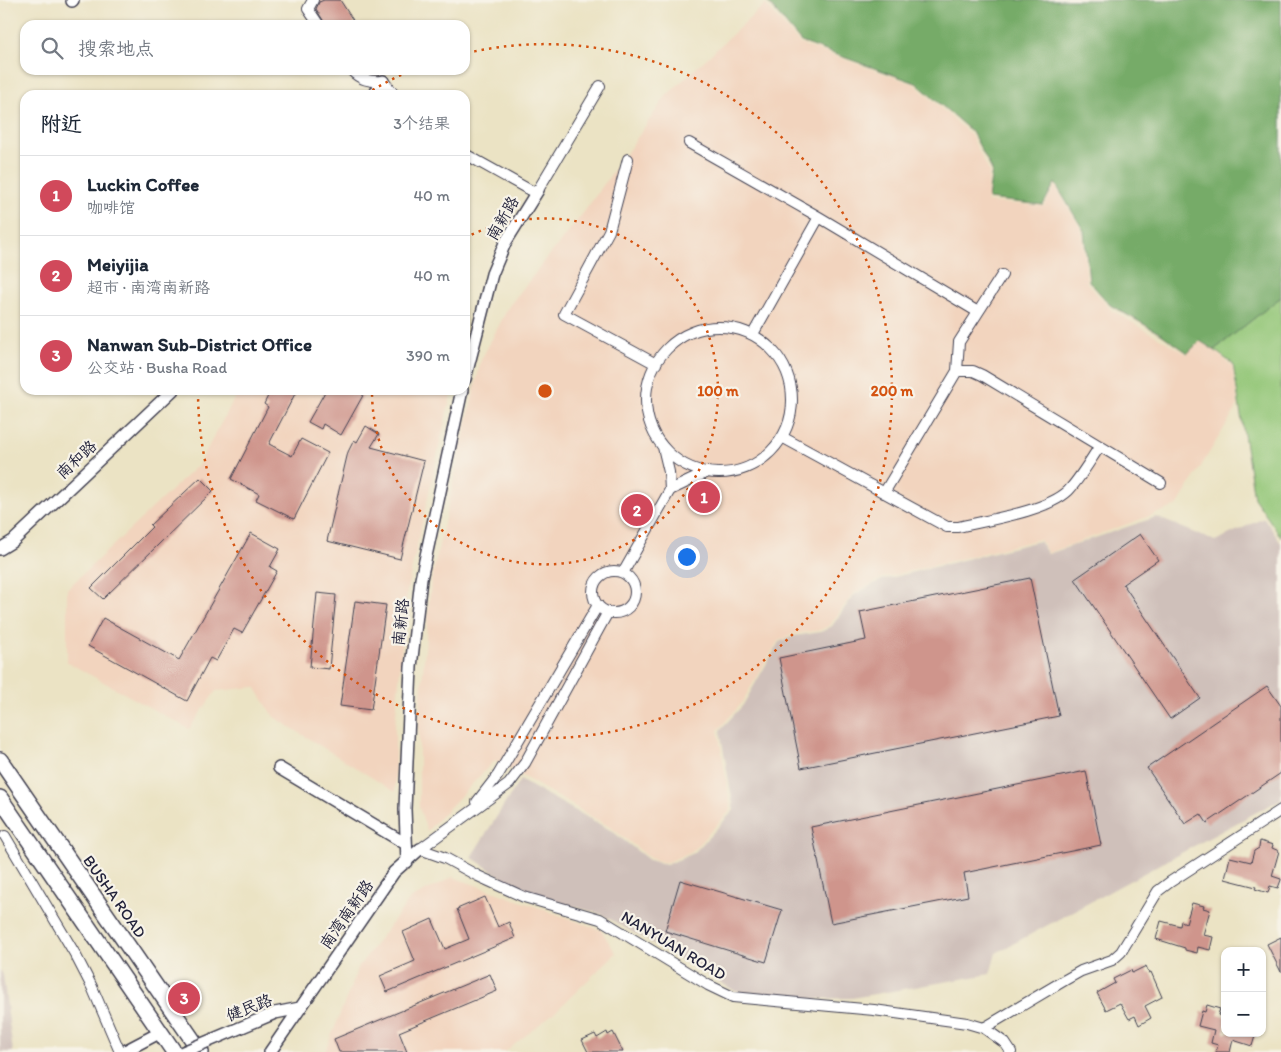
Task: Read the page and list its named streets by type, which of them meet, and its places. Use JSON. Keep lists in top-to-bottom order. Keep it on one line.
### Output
{"streets":{"main road":["BUSHA ROAD"],"street":["南新路","南和路","南湾南新路","NANYUAN ROAD","健民路"]},"crossings":[["南新路","南湾南新路"],["南湾南新路","NANYUAN ROAD"],["南湾南新路","健民路"]],"page":{"search":"搜索地点","heading":["附近","3个结果"],"list":[{"mark":"1","name":"Luckin Coffee","note":"咖啡馆","value":"40 m"},{"mark":"2","name":"Meiyijia","note":"超市 · 南湾南新路","value":"40 m"},{"mark":"3","name":"Nanwan Sub-District Office","note":"公交站 · Busha Road","value":"390 m"}],"pins":["1","2","3"],"map_buttons":["+","−"]},"rings":["100 m","200 m"]}
